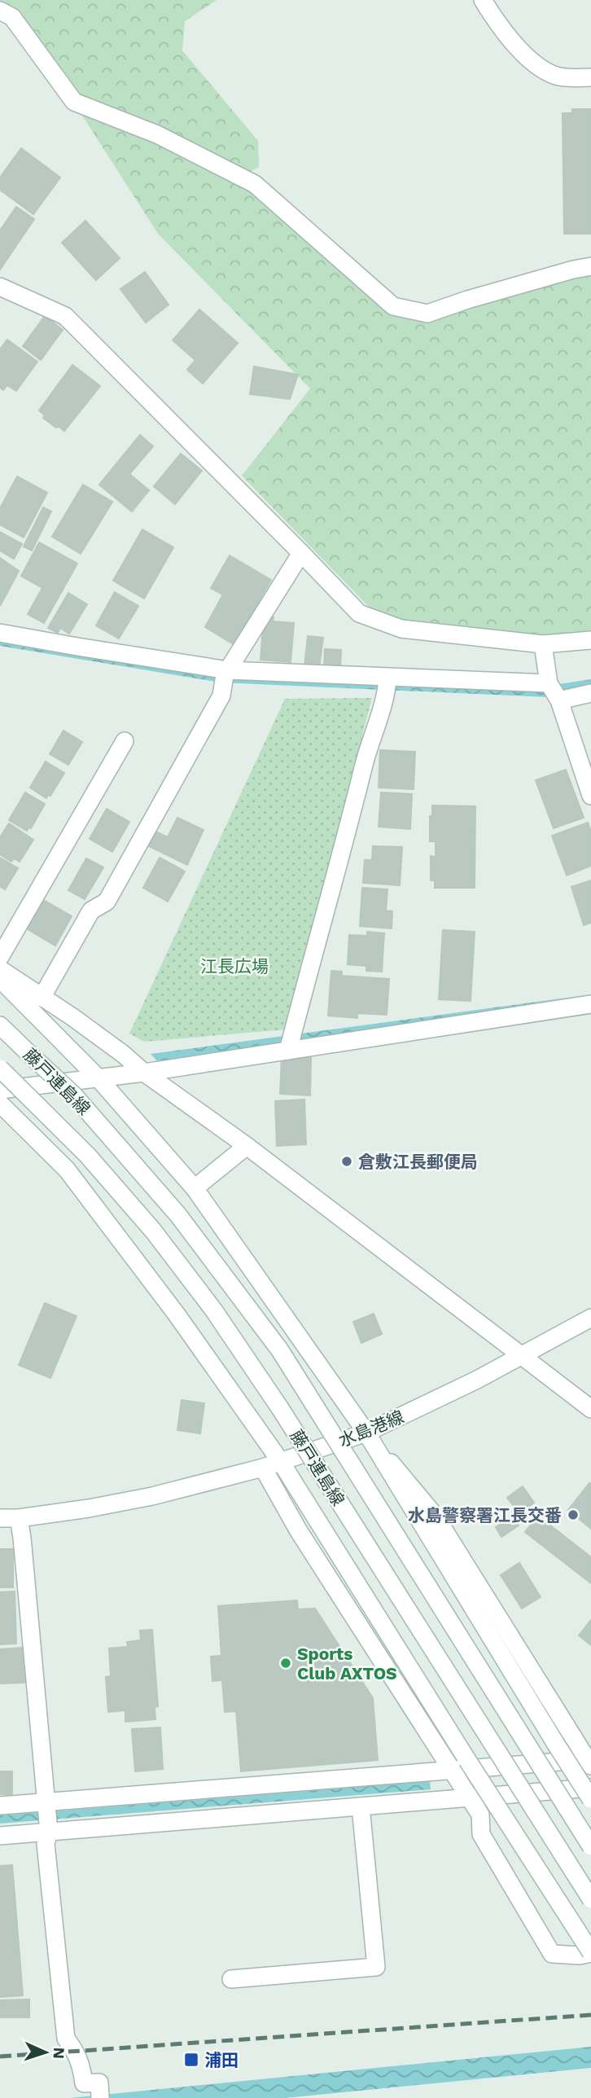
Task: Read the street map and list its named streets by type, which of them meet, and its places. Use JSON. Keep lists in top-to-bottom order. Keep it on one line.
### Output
{"streets":{"street":["藤戸連島線","水島港線"]},"parks":["江長広場"],"places":{"other":["倉敷江長郵便局","水島警察署江長交番","Sports Club AXTOS"],"transit":["浦田"]},"north":"right"}
